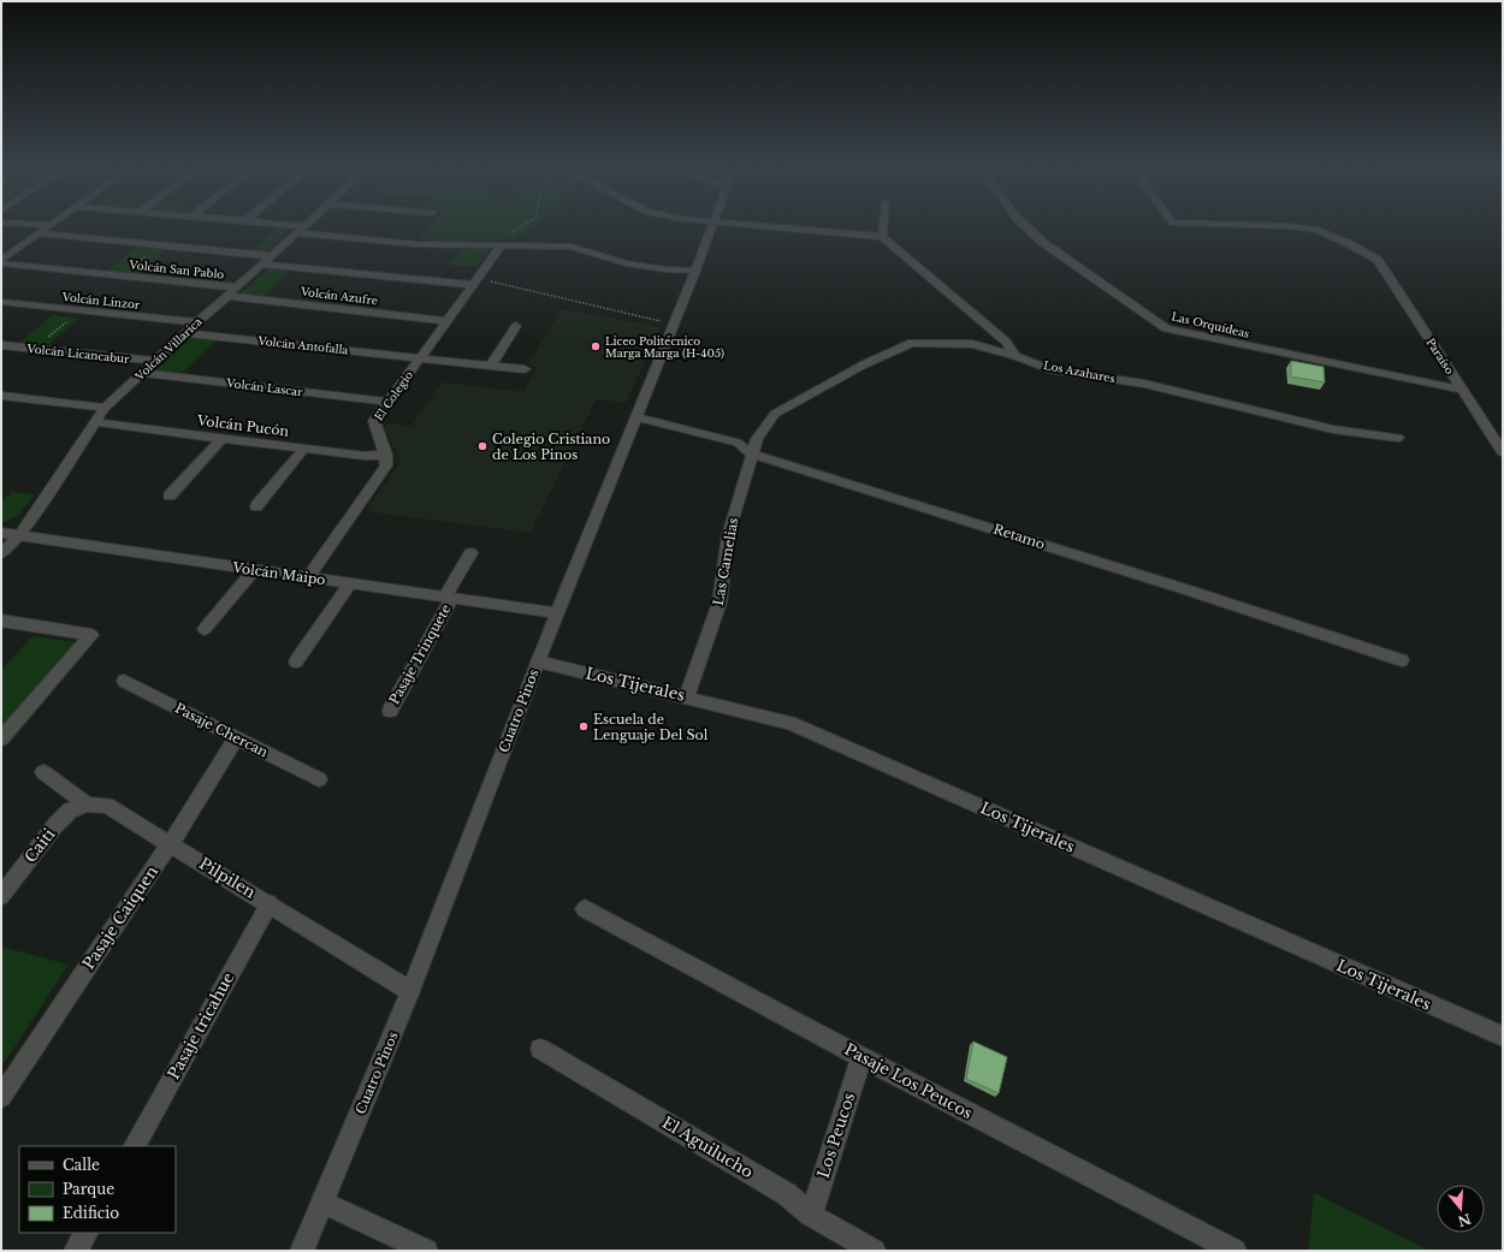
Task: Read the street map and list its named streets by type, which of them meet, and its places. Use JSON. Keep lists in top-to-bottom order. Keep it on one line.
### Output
{"streets":{"street":["Volcán San Pablo","Volcán Azufre","Volcán Linzor","Las Orquídeas","Volcán Antofalla","Volcán Villarica","Volcán Licancabur","Paraíso","Los Azahares","Volcán Lascar","El Colegio","Volcán Pucón","Retamo","Las Camelias","Volcán Maipo","Pasaje Trinquete","Los Tijerales","Cuatro Pinos","Pasaje Chercan","Caiti","Pilpilen","Pasaje Caiquen","Pasaje tricahue","Pasaje Los Peucos","Los Peucos","El Aguilucho"]},"crossings":[["Volcán San Pablo","Volcán Villarica"],["Volcán Azufre","Volcán Villarica"],["Volcán Azufre","El Colegio"],["Volcán Linzor","Volcán Villarica"],["Las Orquídeas","Paraíso"],["Volcán Antofalla","Volcán Villarica"],["Volcán Antofalla","El Colegio"],["Volcán Villarica","Volcán Licancabur"],["Volcán Villarica","Volcán Lascar"],["Volcán Villarica","Volcán Pucón"],["Volcán Villarica","Volcán Maipo"],["Los Azahares","Retamo"],["Los Azahares","Las Camelias"],["Volcán Lascar","El Colegio"],["El Colegio","Volcán Pucón"],["Retamo","Las Camelias"],["Retamo","Cuatro Pinos"],["Las Camelias","Los Tijerales"],["Volcán Maipo","Pasaje Trinquete"],["Volcán Maipo","Cuatro Pinos"],["Los Tijerales","Cuatro Pinos"],["Cuatro Pinos","Pilpilen"],["Pasaje Chercan","Pasaje Caiquen"],["Caiti","Pilpilen"],["Pilpilen","Pasaje Caiquen"],["Pilpilen","Pasaje tricahue"],["Pasaje Los Peucos","Los Peucos"],["Los Peucos","El Aguilucho"]],"places":["Liceo Politécnico Marga Marga (H-405)","Colegio Cristiano de Los Pinos","Escuela de Lenguaje Del Sol"],"legend":["Calle","Parque","Edificio"],"north":"bottom"}
